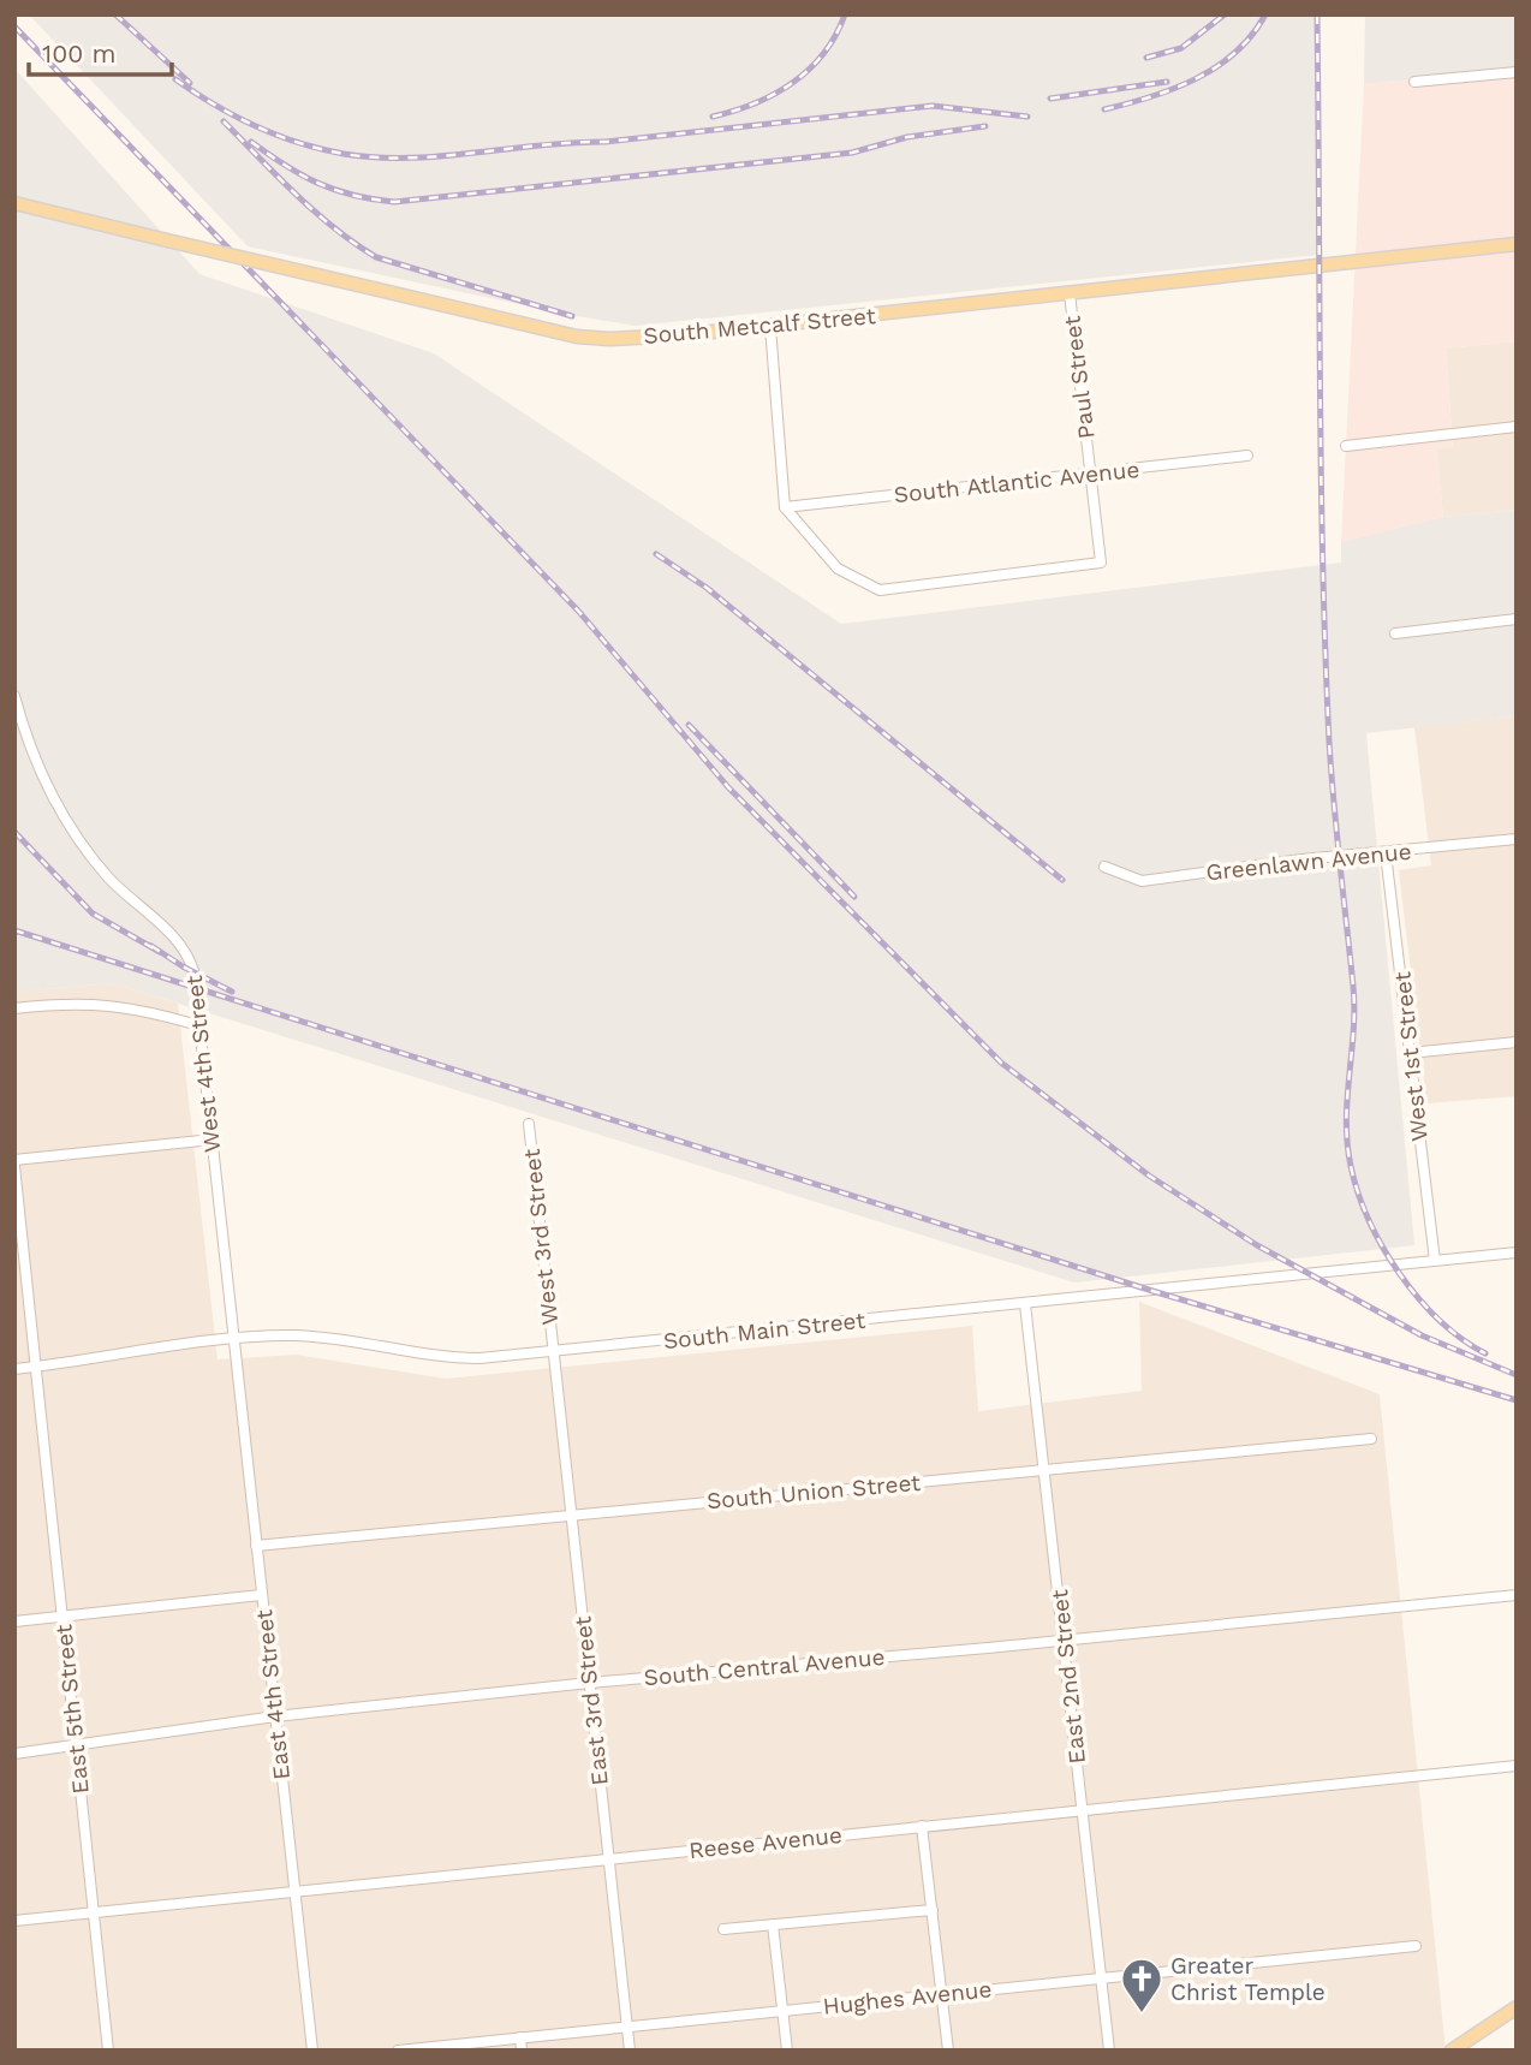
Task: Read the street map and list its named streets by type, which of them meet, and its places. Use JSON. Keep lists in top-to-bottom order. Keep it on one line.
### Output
{"streets":{"main road":["South Metcalf Street"],"street":["Paul Street","South Atlantic Avenue","Greenlawn Avenue","West 1st Street","West 4th Street","West 3rd Street","South Main Street","South Union Street","South Central Avenue","East 2nd Street","East 4th Street","East 3rd Street","East 5th Street","Reese Avenue","Hughes Avenue"]},"crossings":[["South Metcalf Street","Paul Street"],["Paul Street","South Atlantic Avenue"],["Greenlawn Avenue","West 1st Street"],["West 1st Street","South Main Street"],["West 4th Street","South Main Street"],["West 4th Street","East 4th Street"],["West 3rd Street","South Main Street"],["West 3rd Street","East 3rd Street"],["South Main Street","East 2nd Street"],["South Main Street","East 4th Street"],["South Main Street","East 3rd Street"],["South Main Street","East 5th Street"],["South Union Street","East 2nd Street"],["South Union Street","East 4th Street"],["South Union Street","East 3rd Street"],["South Central Avenue","East 2nd Street"],["South Central Avenue","East 4th Street"],["South Central Avenue","East 3rd Street"],["South Central Avenue","East 5th Street"],["East 2nd Street","Reese Avenue"],["East 2nd Street","Hughes Avenue"],["East 4th Street","Reese Avenue"],["East 3rd Street","Reese Avenue"],["East 3rd Street","Hughes Avenue"],["East 5th Street","Reese Avenue"]],"places":{"church":["Greater Christ Temple"]},"scale_bar":"100 m"}
